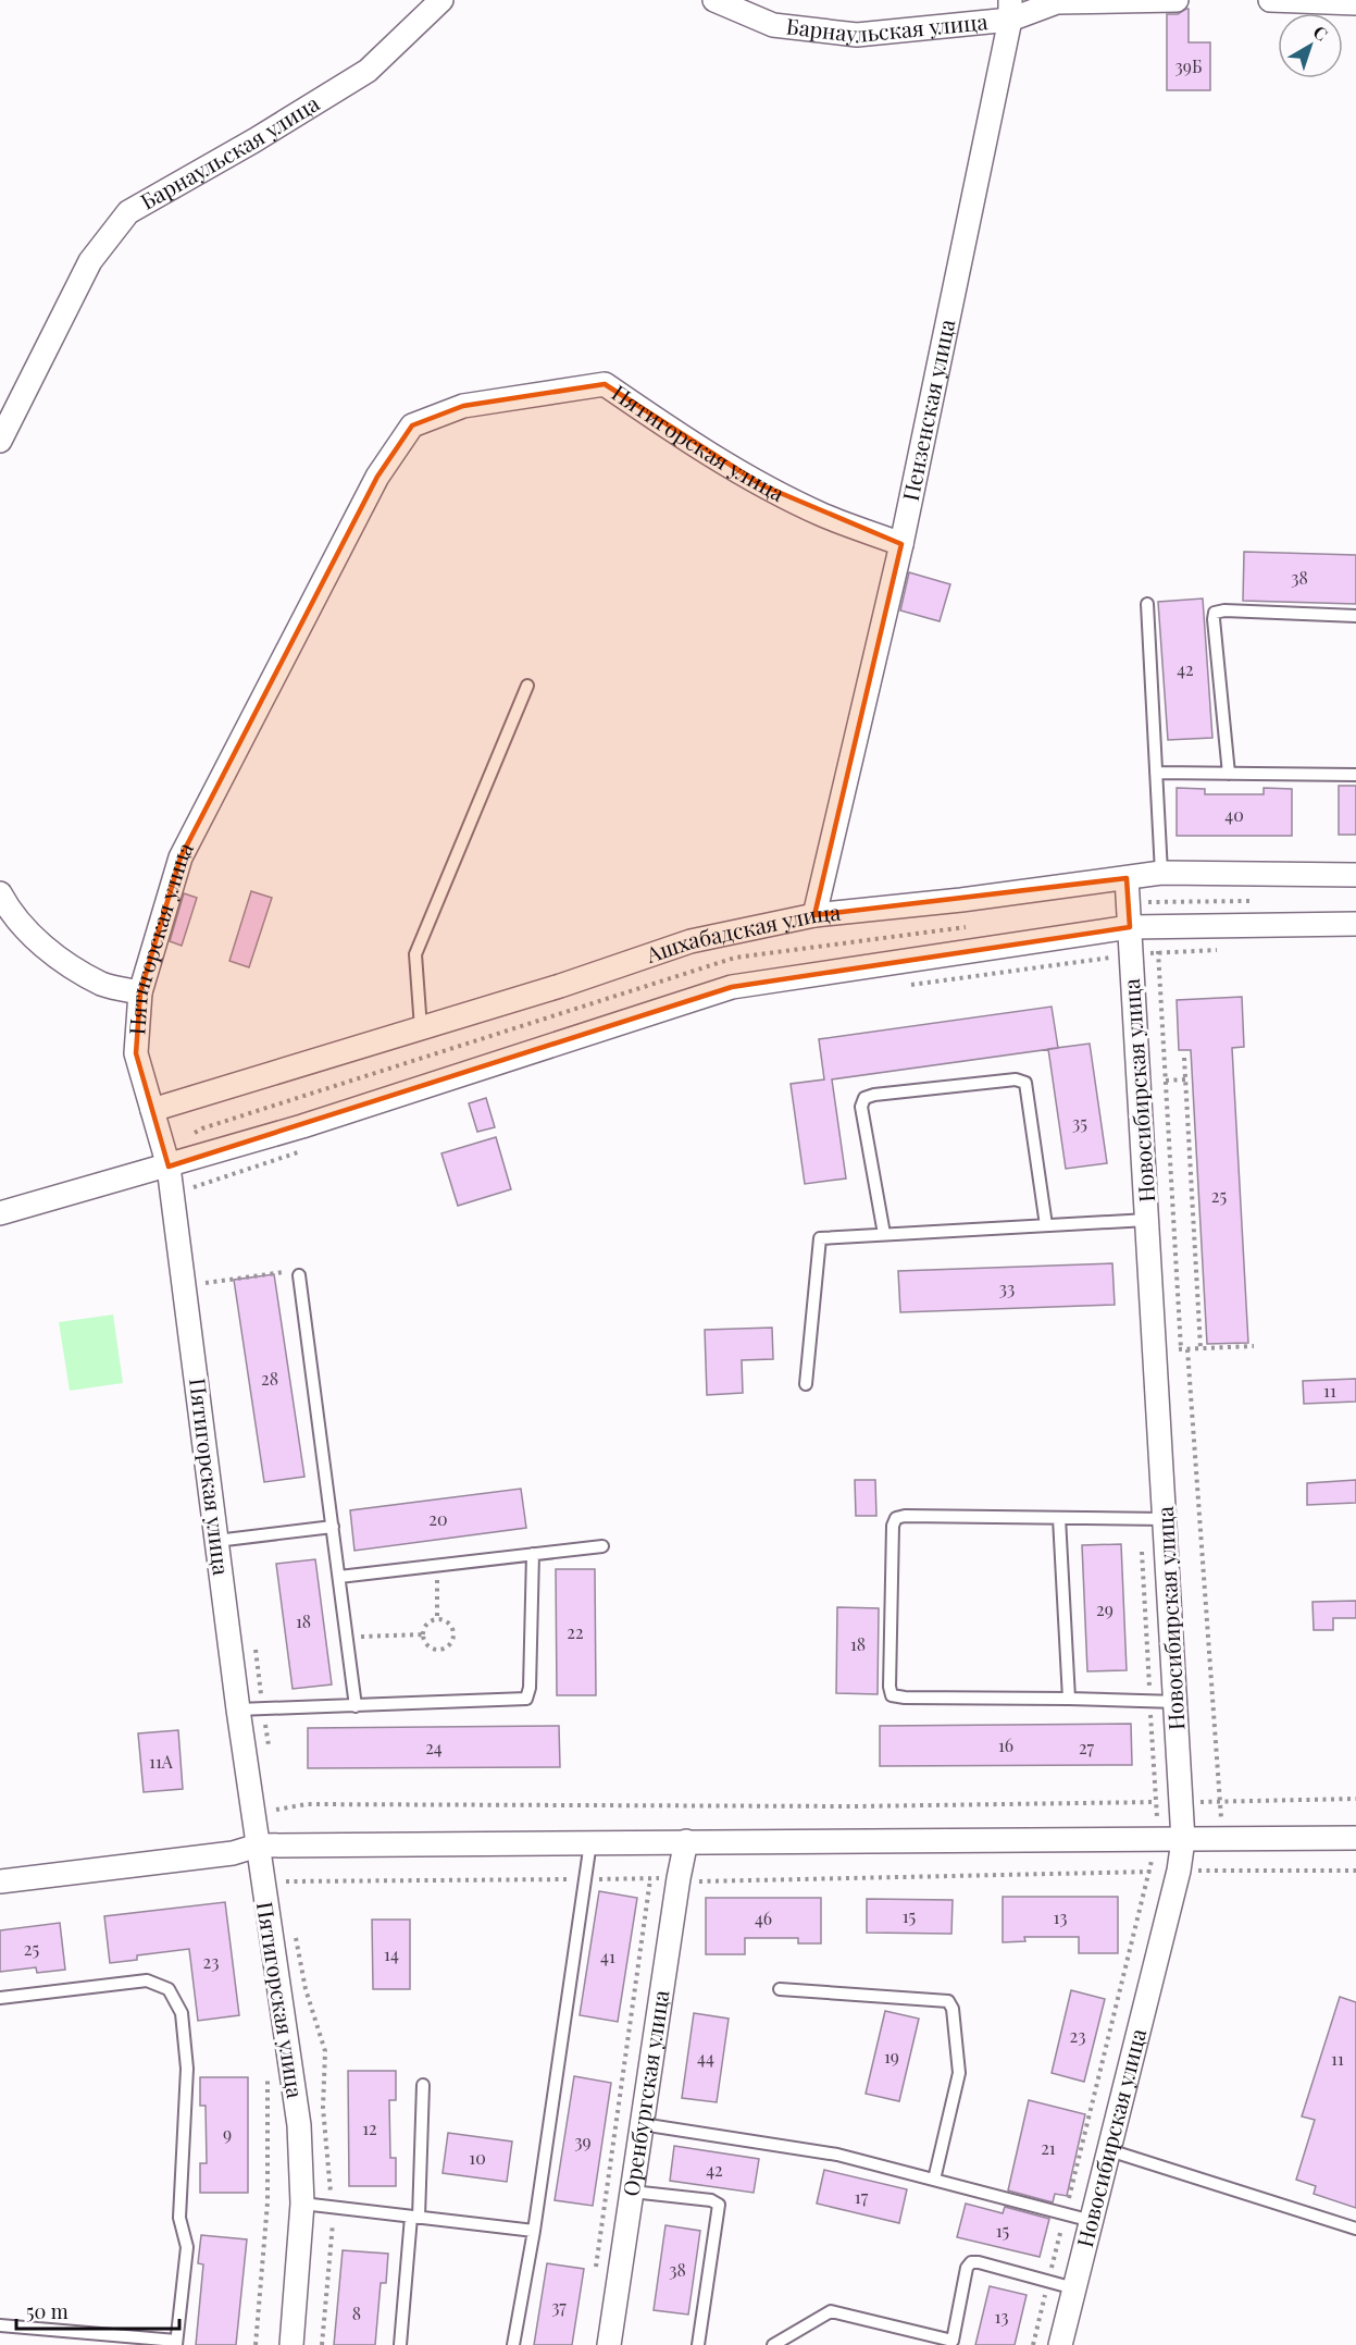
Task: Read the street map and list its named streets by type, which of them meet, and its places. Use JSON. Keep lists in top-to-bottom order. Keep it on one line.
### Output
{"streets":{"street":["Барнаульская улица","Пензенская улица","Пятигорская улица","Ашхабадская улица","Новосибирская улица","Оренбургская улица"]},"crossings":[["Барнаульская улица","Пензенская улица"],["Пензенская улица","Пятигорская улица"],["Пензенская улица","Ашхабадская улица"],["Пятигорская улица","Ашхабадская улица"],["Ашхабадская улица","Новосибирская улица"]],"house_numbers":["39Б","38","42","40","35","25","33","28","11","20","29","18","22","18","16","24","27","11А","15","13","46","25","14","41","23","23","19","44","11","12","9","39","21","10","42","17","15","38","37","8","13"],"scale_bar":"50 m","north":"top right"}
